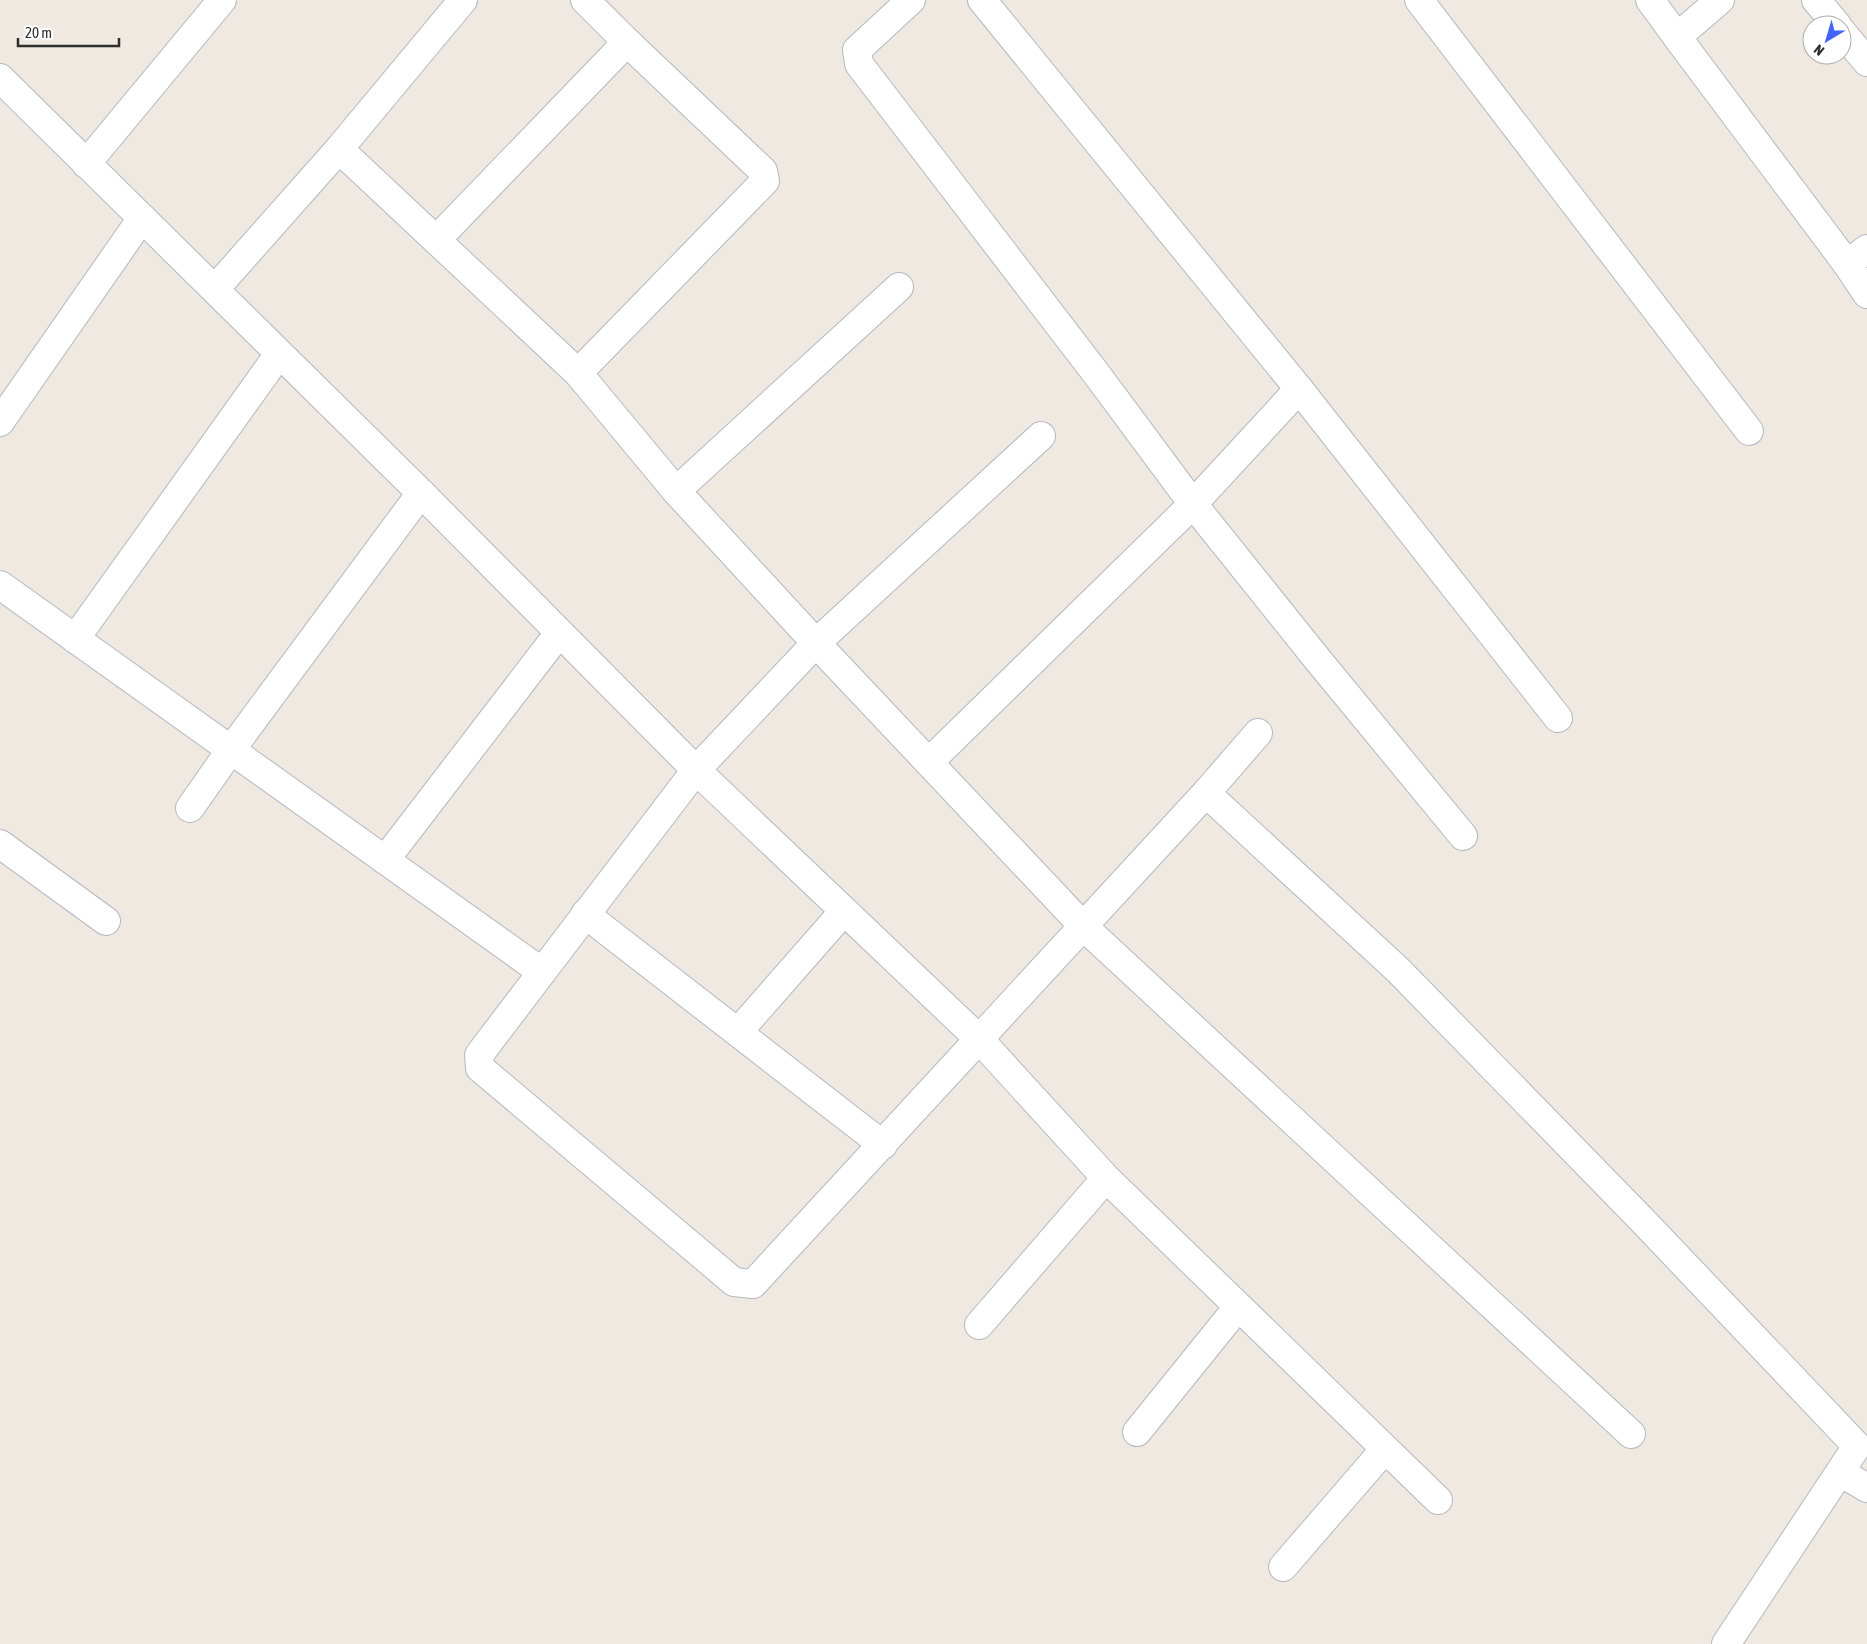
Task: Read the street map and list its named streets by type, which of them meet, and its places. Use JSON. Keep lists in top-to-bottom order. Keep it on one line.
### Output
{"scale_bar":"20 m","north":"bottom left"}
